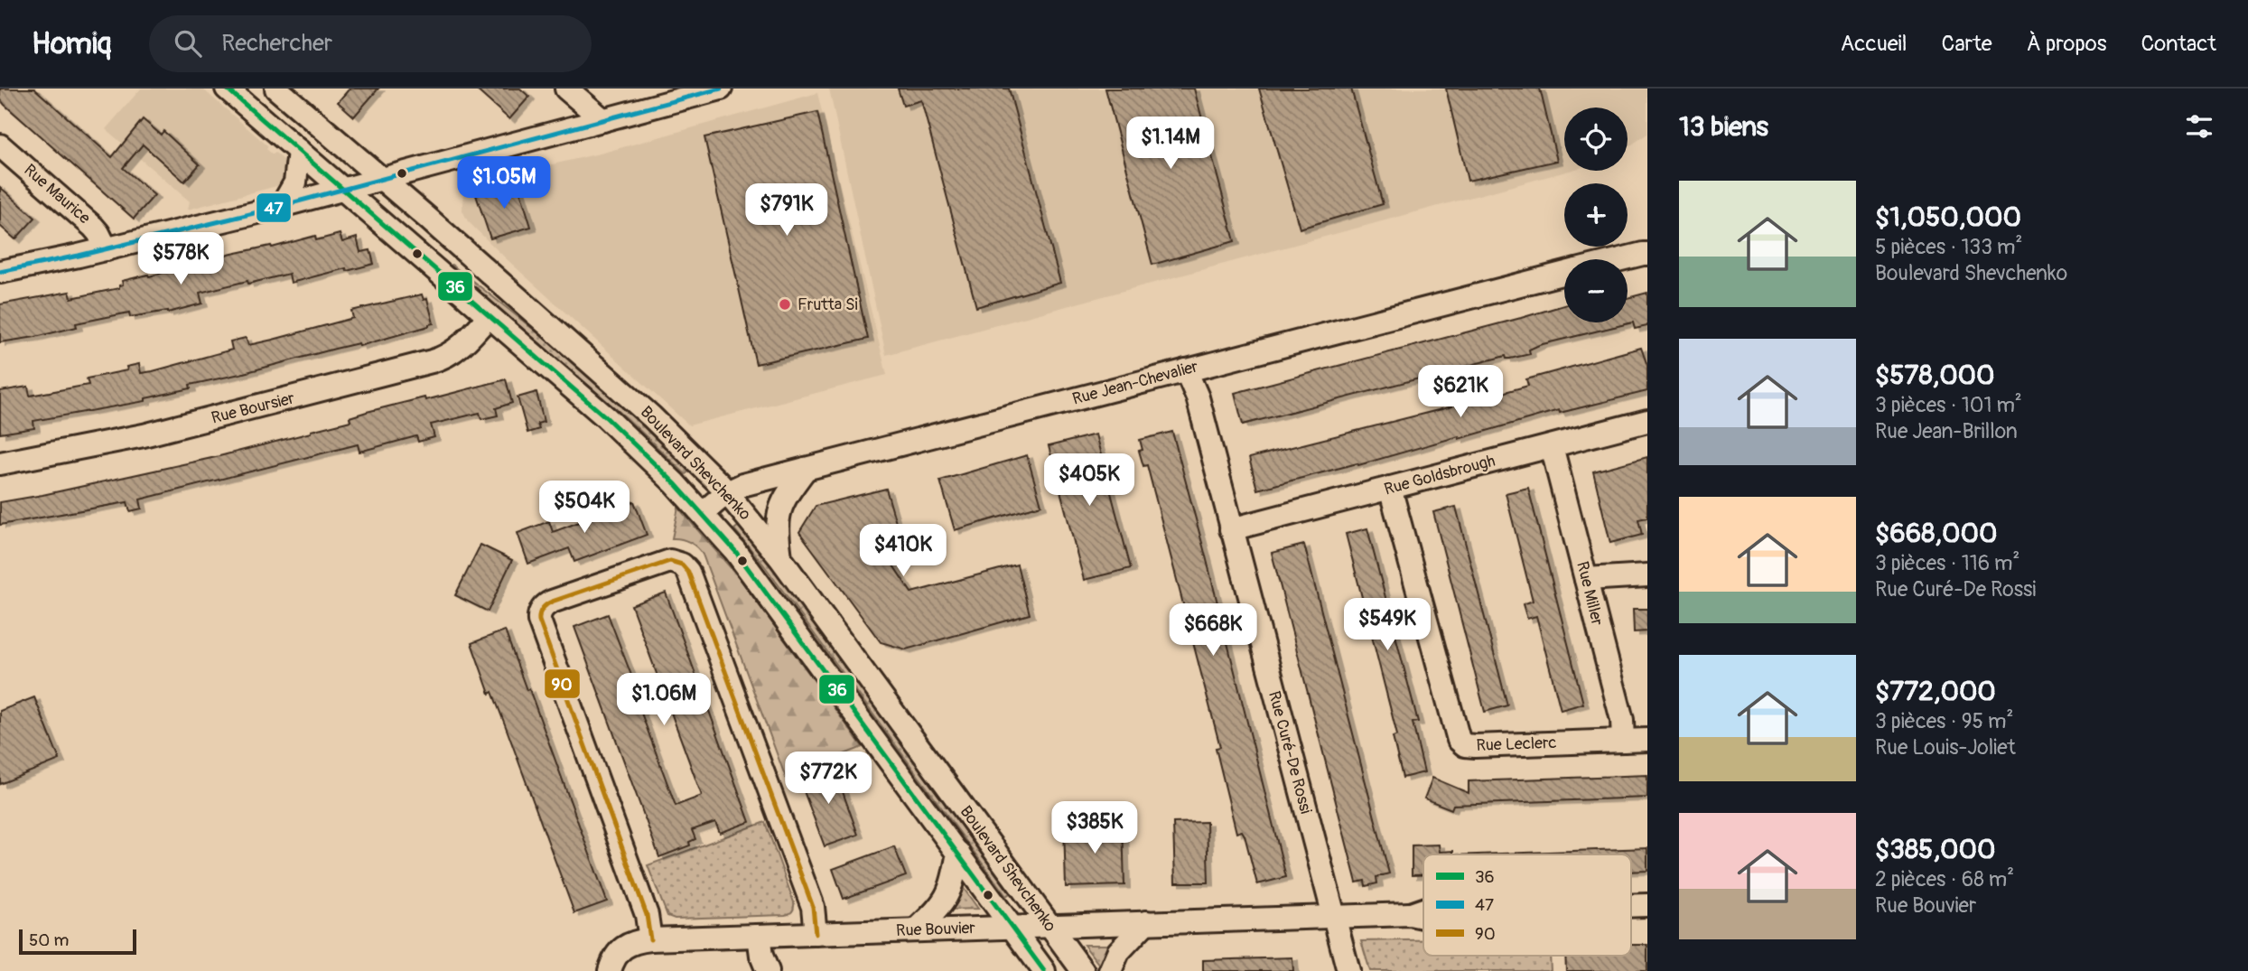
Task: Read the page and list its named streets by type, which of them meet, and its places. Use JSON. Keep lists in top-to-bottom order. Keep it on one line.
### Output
{"streets":{"street":["Rue Maurice","Rue Jean-Chevalier","Rue Boursier","Boulevard Shevchenko","Rue Goldsbrough","Rue Miller","Rue Leclerc","Rue Curé-De Rossi","Rue Bouvier"]},"crossings":[["Rue Jean-Chevalier","Boulevard Shevchenko"],["Rue Jean-Chevalier","Rue Curé-De Rossi"],["Rue Boursier","Boulevard Shevchenko"],["Boulevard Shevchenko","Rue Bouvier"],["Rue Goldsbrough","Rue Miller"],["Rue Goldsbrough","Rue Leclerc"],["Rue Goldsbrough","Rue Curé-De Rossi"],["Rue Miller","Rue Leclerc"],["Rue Curé-De Rossi","Rue Bouvier"]],"places":["Frutta Si"],"lines":["transit line 36","transit line 47","transit line 90"],"legend":["36","47","90"],"scale_bar":"50 m","page":{"header":"Homiq","search":"Rechercher","nav":["Accueil","Carte","À propos","Contact"],"heading":"13 biens","map_buttons":["+","−"],"price":["$1.14M","$1.05M","$791K","$578K","$621K","$405K","$504K","$410K","$549K","$668K","$1.06M","$772K","$385K"],"list":[{"name":"$1,050,000","note":"5 pièces · 133 m² · Boulevard Shevchenko"},{"name":"$578,000","note":"3 pièces · 101 m² · Rue Jean-Brillon"},{"name":"$668,000","note":"3 pièces · 116 m² · Rue Curé-De Rossi"},{"name":"$772,000","note":"3 pièces · 95 m² · Rue Louis-Joliet"},{"name":"$385,000","note":"2 pièces · 68 m² · Rue Bouvier"}],"scale":"50 m"}}
